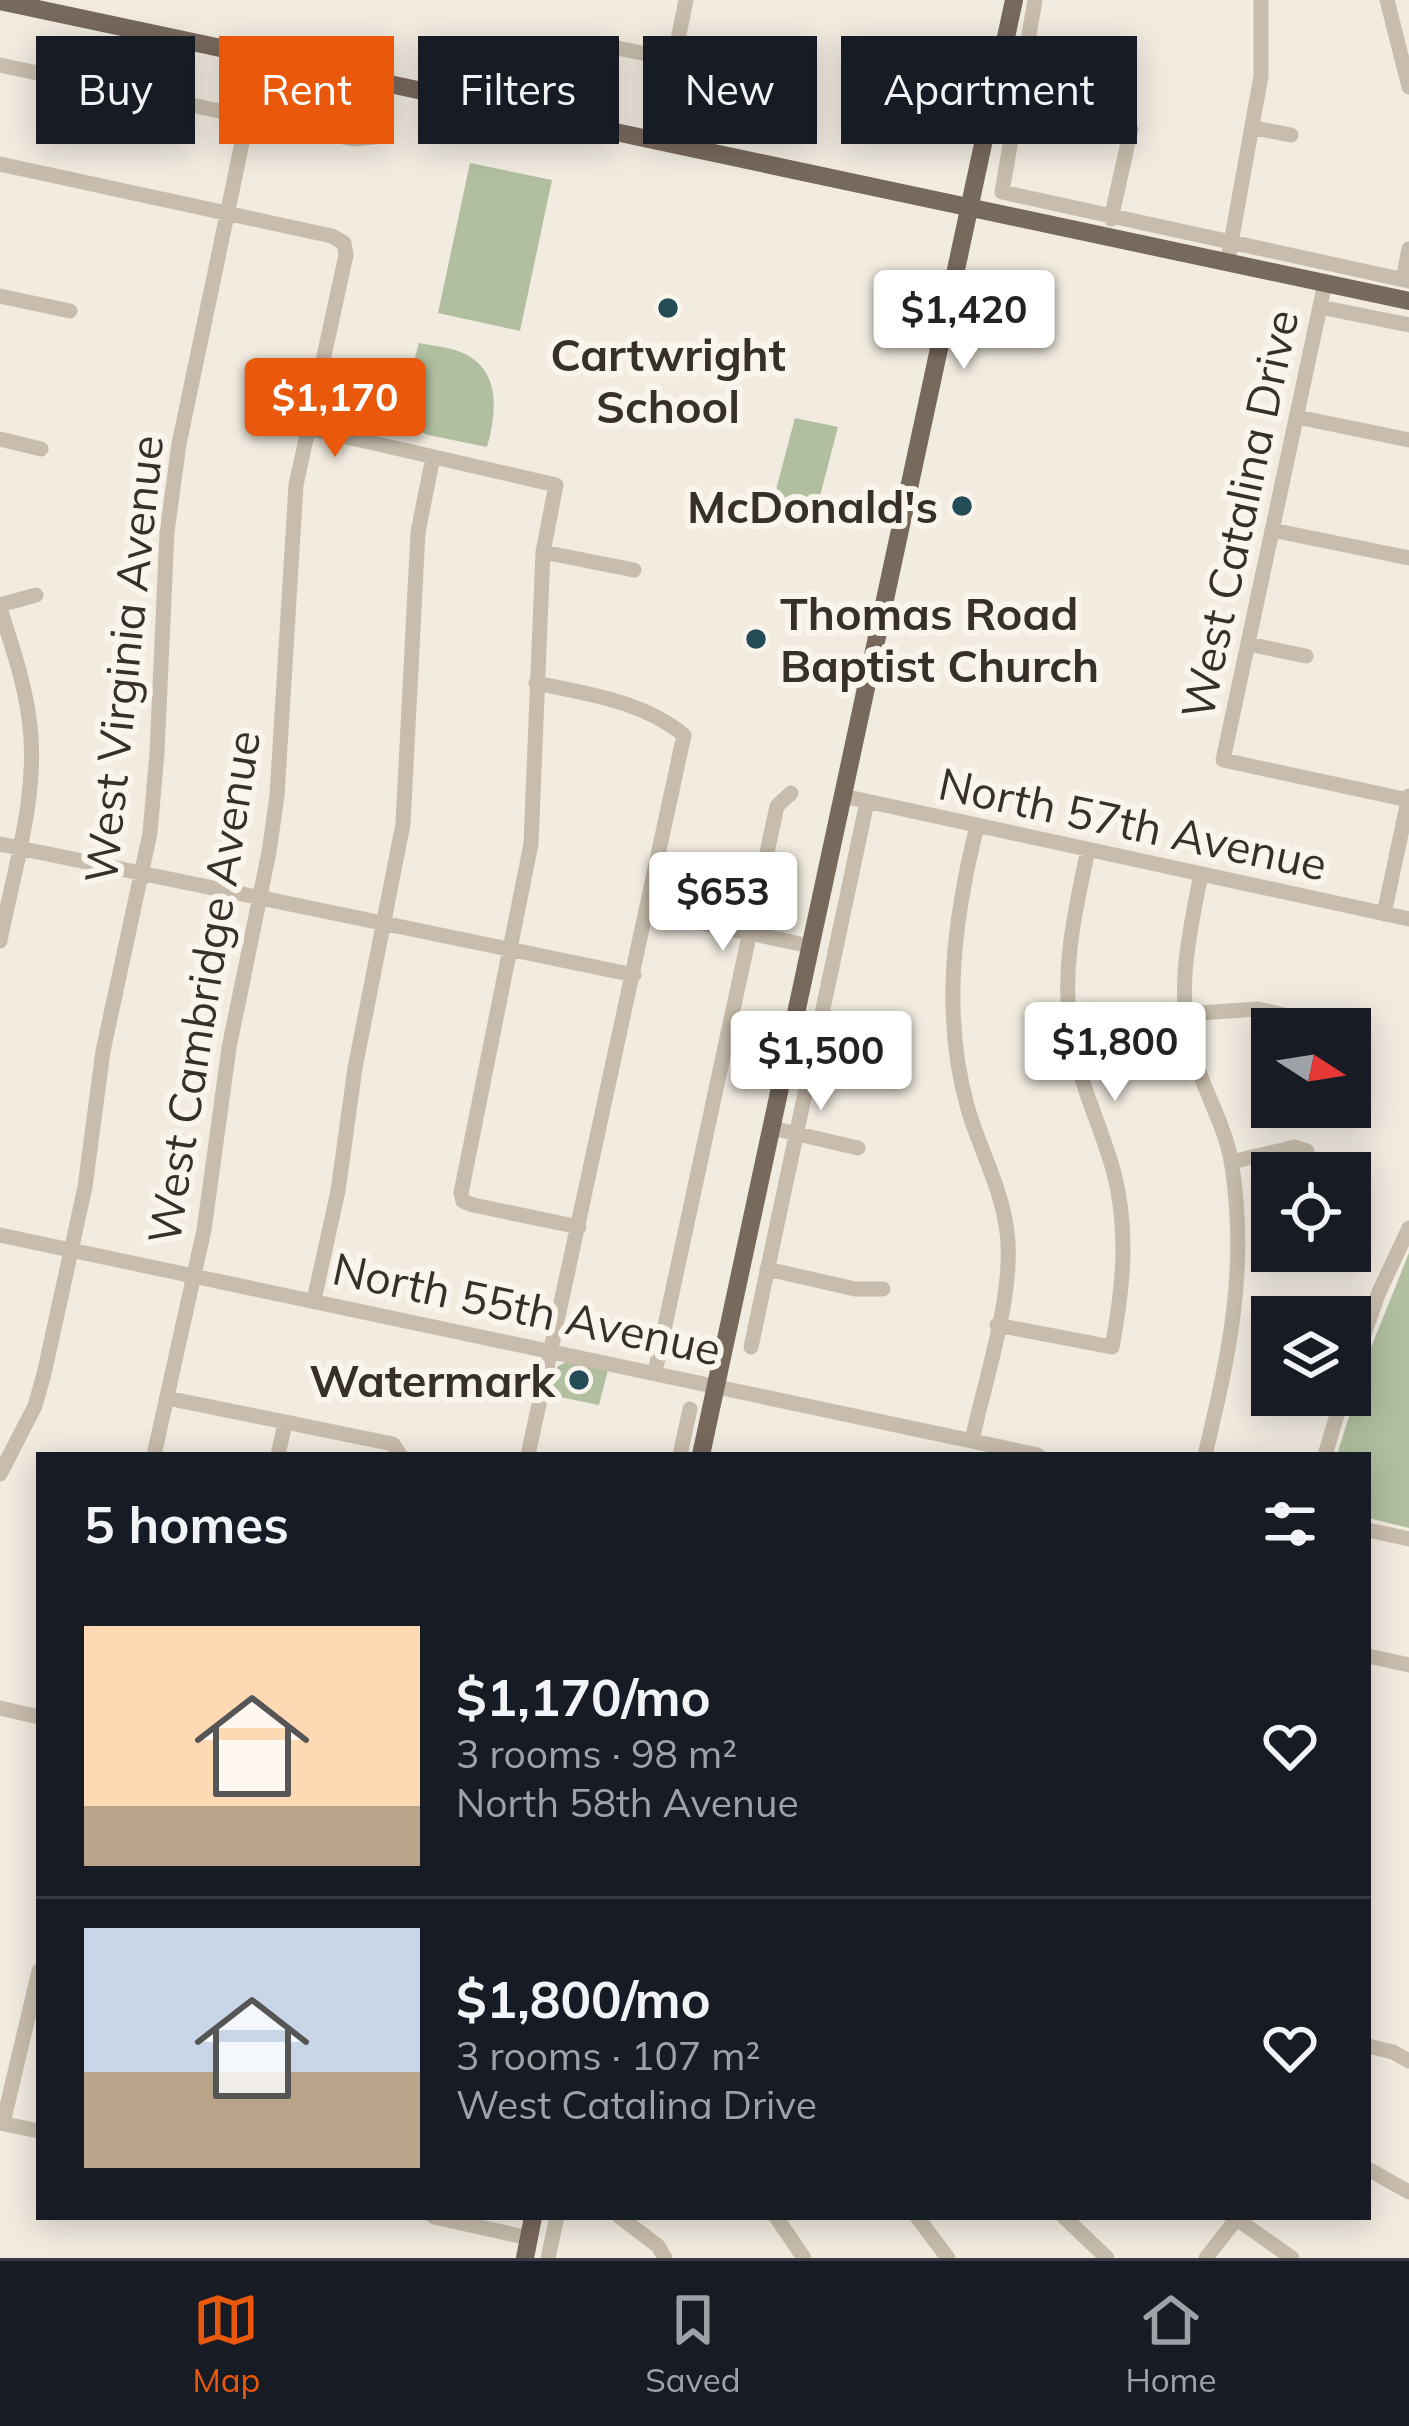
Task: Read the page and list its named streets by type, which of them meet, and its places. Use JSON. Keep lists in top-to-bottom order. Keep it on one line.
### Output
{"streets":{"street":["West Catalina Drive","West Virginia Avenue","North 57th Avenue","West Cambridge Avenue","North 55th Avenue"]},"crossings":[["West Virginia Avenue","West Cambridge Avenue"],["West Virginia Avenue","North 55th Avenue"],["West Cambridge Avenue","North 55th Avenue"]],"places":["Cartwright School","McDonald's","Thomas Road Baptist Church","Watermark"],"north":"right","page":{"chip":["Buy","Rent","Filters","New","Apartment"],"price":["$1,420","$1,170","$653","$1,800","$1,500"],"heading":"5 homes","list":[{"name":"$1,170/mo","note":"3 rooms · 98 m² · North 58th Avenue"},{"name":"$1,800/mo","note":"3 rooms · 107 m² · West Catalina Drive"}],"tabs":["Map","Saved","Home"]}}
